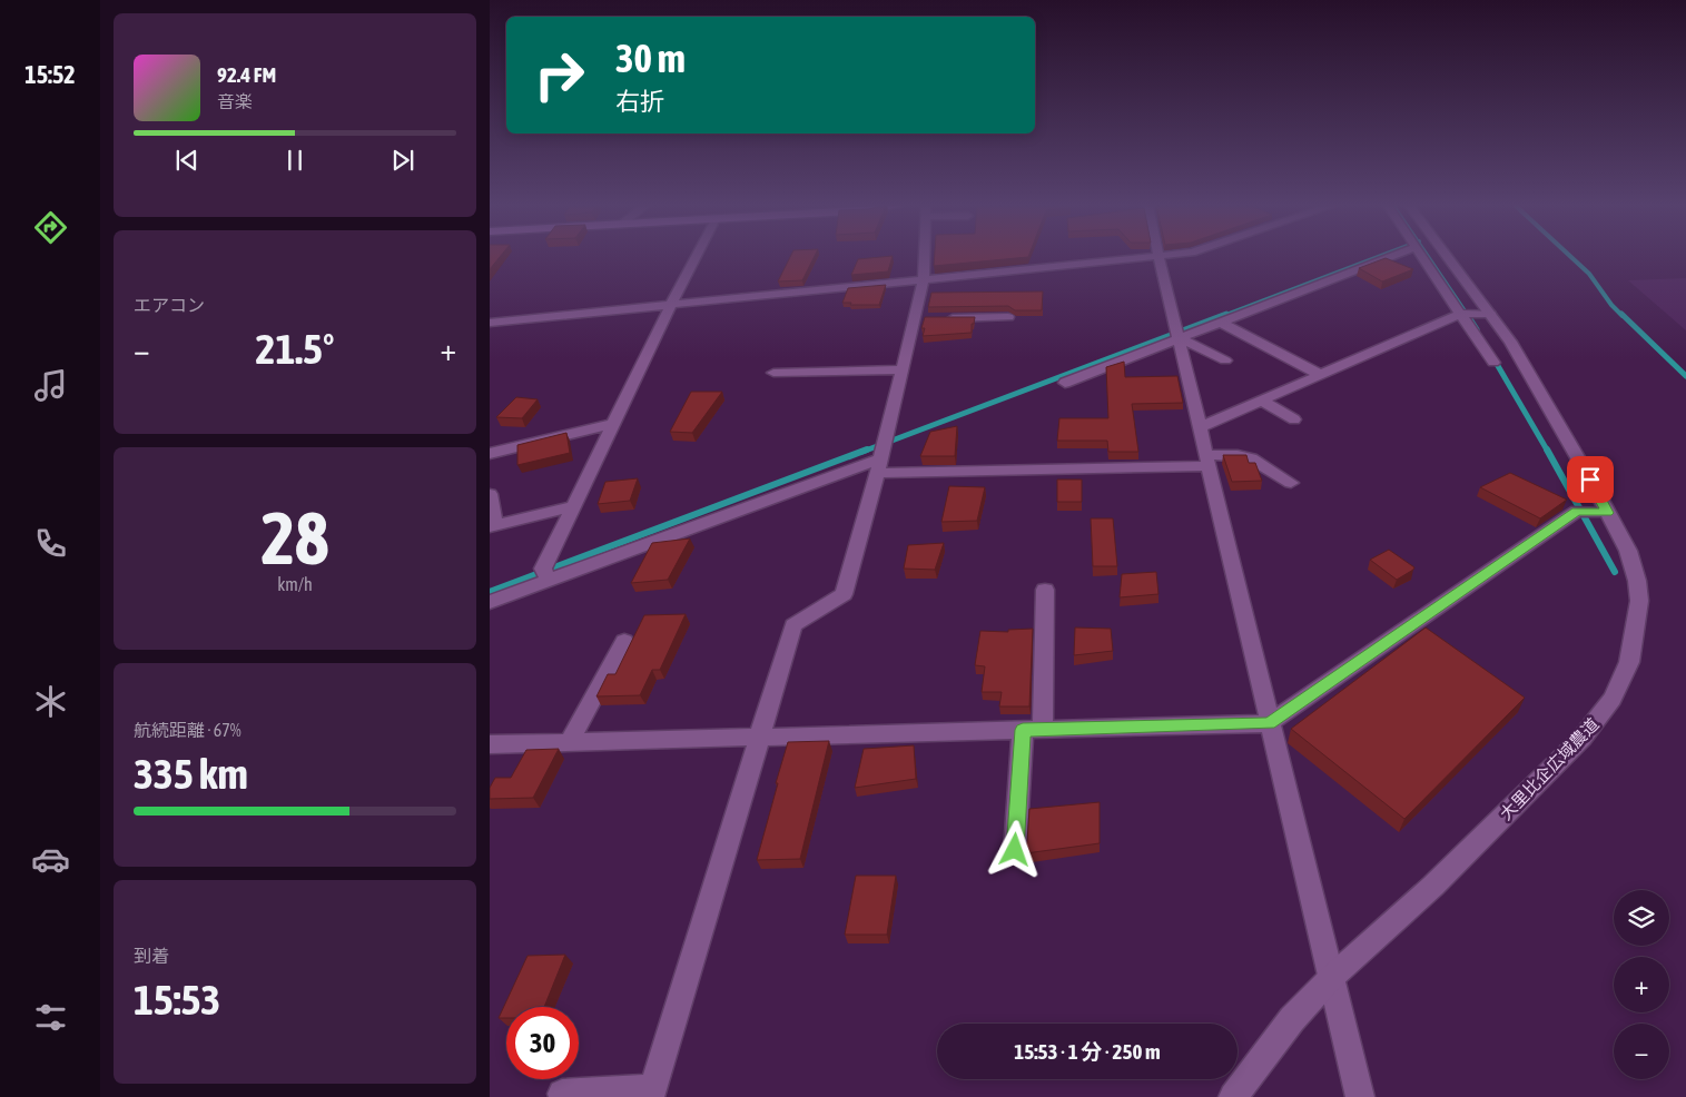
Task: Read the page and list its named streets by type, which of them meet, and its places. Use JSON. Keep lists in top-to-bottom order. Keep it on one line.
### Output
{"streets":{"street":["大里比企広域農道"]},"page":{"tabs":"15:52","turn":["30 m","右折"],"song":["92.4 FM","音楽"],"tile":["エアコン",["28","km/h"],["航続距離 · 67%","335 km"],["到着","15:53"]],"heat":["−","21.5°","+"],"map_buttons":["+","−"],"limit":"30","trip":"15:53 · 1 分 · 250 m"}}
